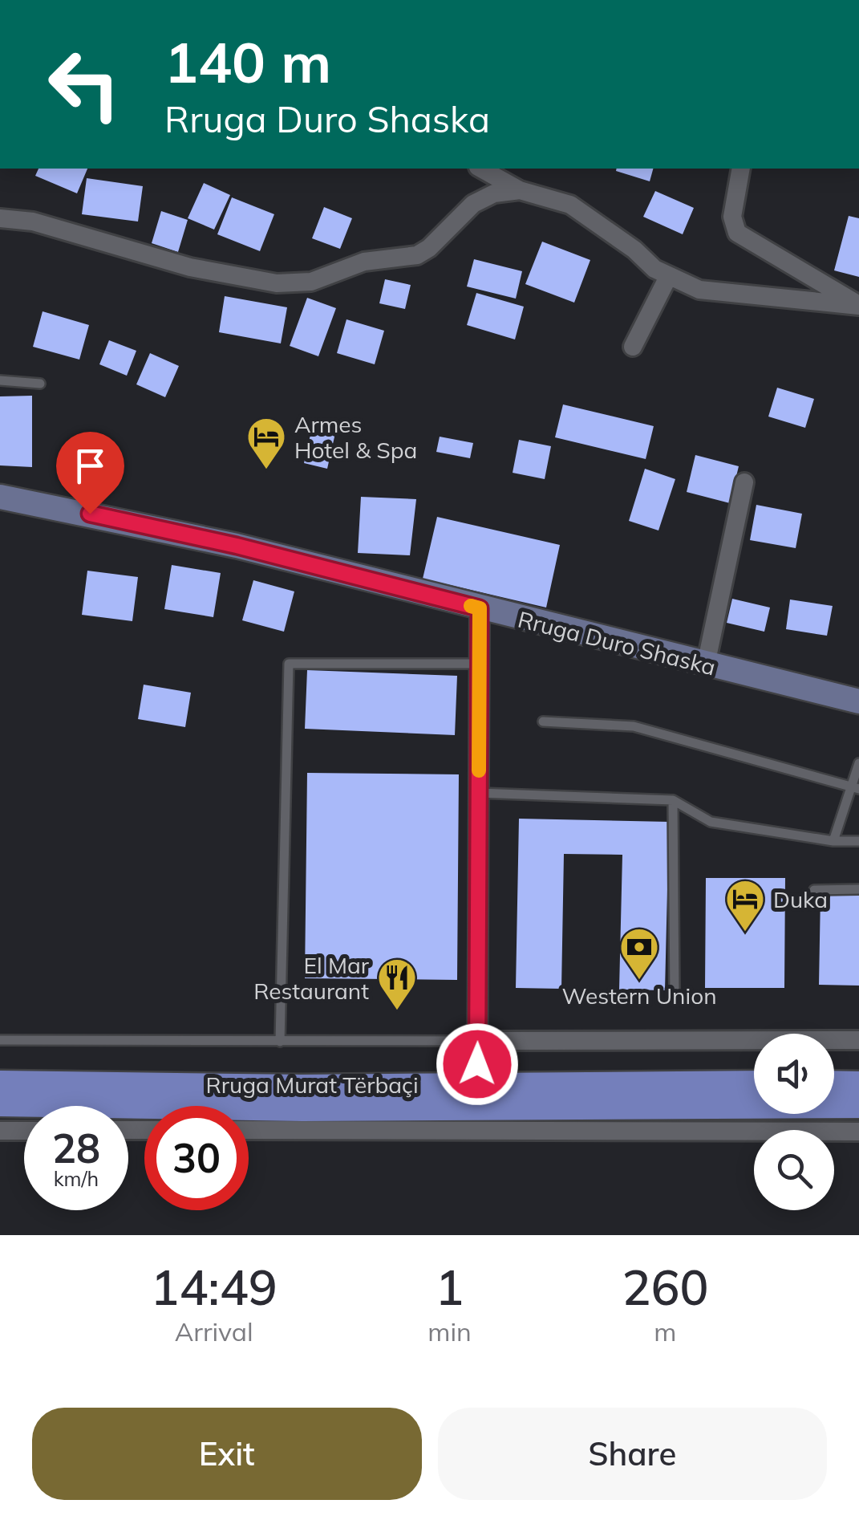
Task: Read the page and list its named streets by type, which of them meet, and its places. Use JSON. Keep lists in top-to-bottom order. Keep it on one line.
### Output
{"streets":{"main road":["Rruga Duro Shaska","Rruga Murat Tërbaçi"]},"places":{"hotel":["Armes Hotel & Spa","Duka"],"bank":["Western Union"],"restaurant":["El Mar Restaurant"]},"page":{"turn":["140 m","Rruga Duro Shaska"],"speed":"28 km/h","limit":"30","eta":["14:49","Arrival","1","min","260","m"],"buttons":["Exit","Share"]}}
